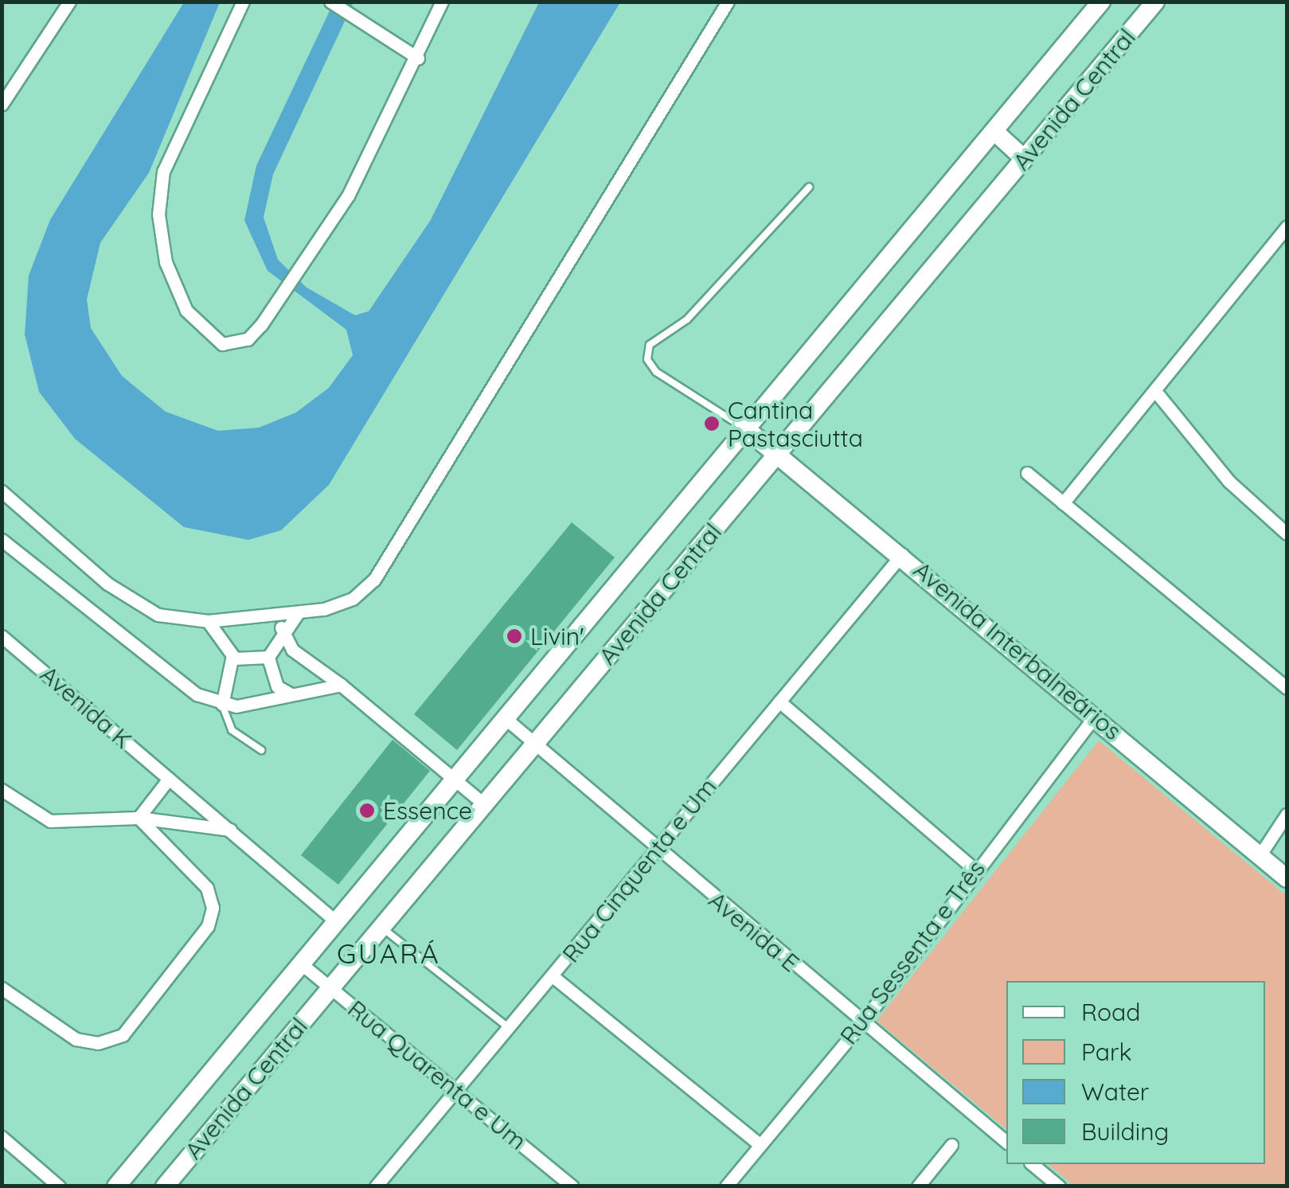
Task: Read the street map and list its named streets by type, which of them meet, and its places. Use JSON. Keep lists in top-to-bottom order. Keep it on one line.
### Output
{"streets":{"main road":["Avenida Central","Avenida Interbalneários"],"street":["Avenida K","Rua Cinquenta e Um","Avenida E","Rua Sessenta e Três","Rua Quarenta e Um"]},"crossings":[["Avenida Central","Avenida Interbalneários"],["Avenida Central","Avenida K"],["Avenida Central","Avenida E"],["Avenida Central","Rua Quarenta e Um"],["Avenida Interbalneários","Rua Cinquenta e Um"],["Avenida Interbalneários","Rua Sessenta e Três"],["Rua Cinquenta e Um","Avenida E"],["Rua Cinquenta e Um","Rua Quarenta e Um"],["Avenida E","Rua Sessenta e Três"]],"districts":["GUARÁ"],"places":["Cantina Pastasciutta","Livin'","Essence"],"legend":["Road","Park","Water","Building"]}
